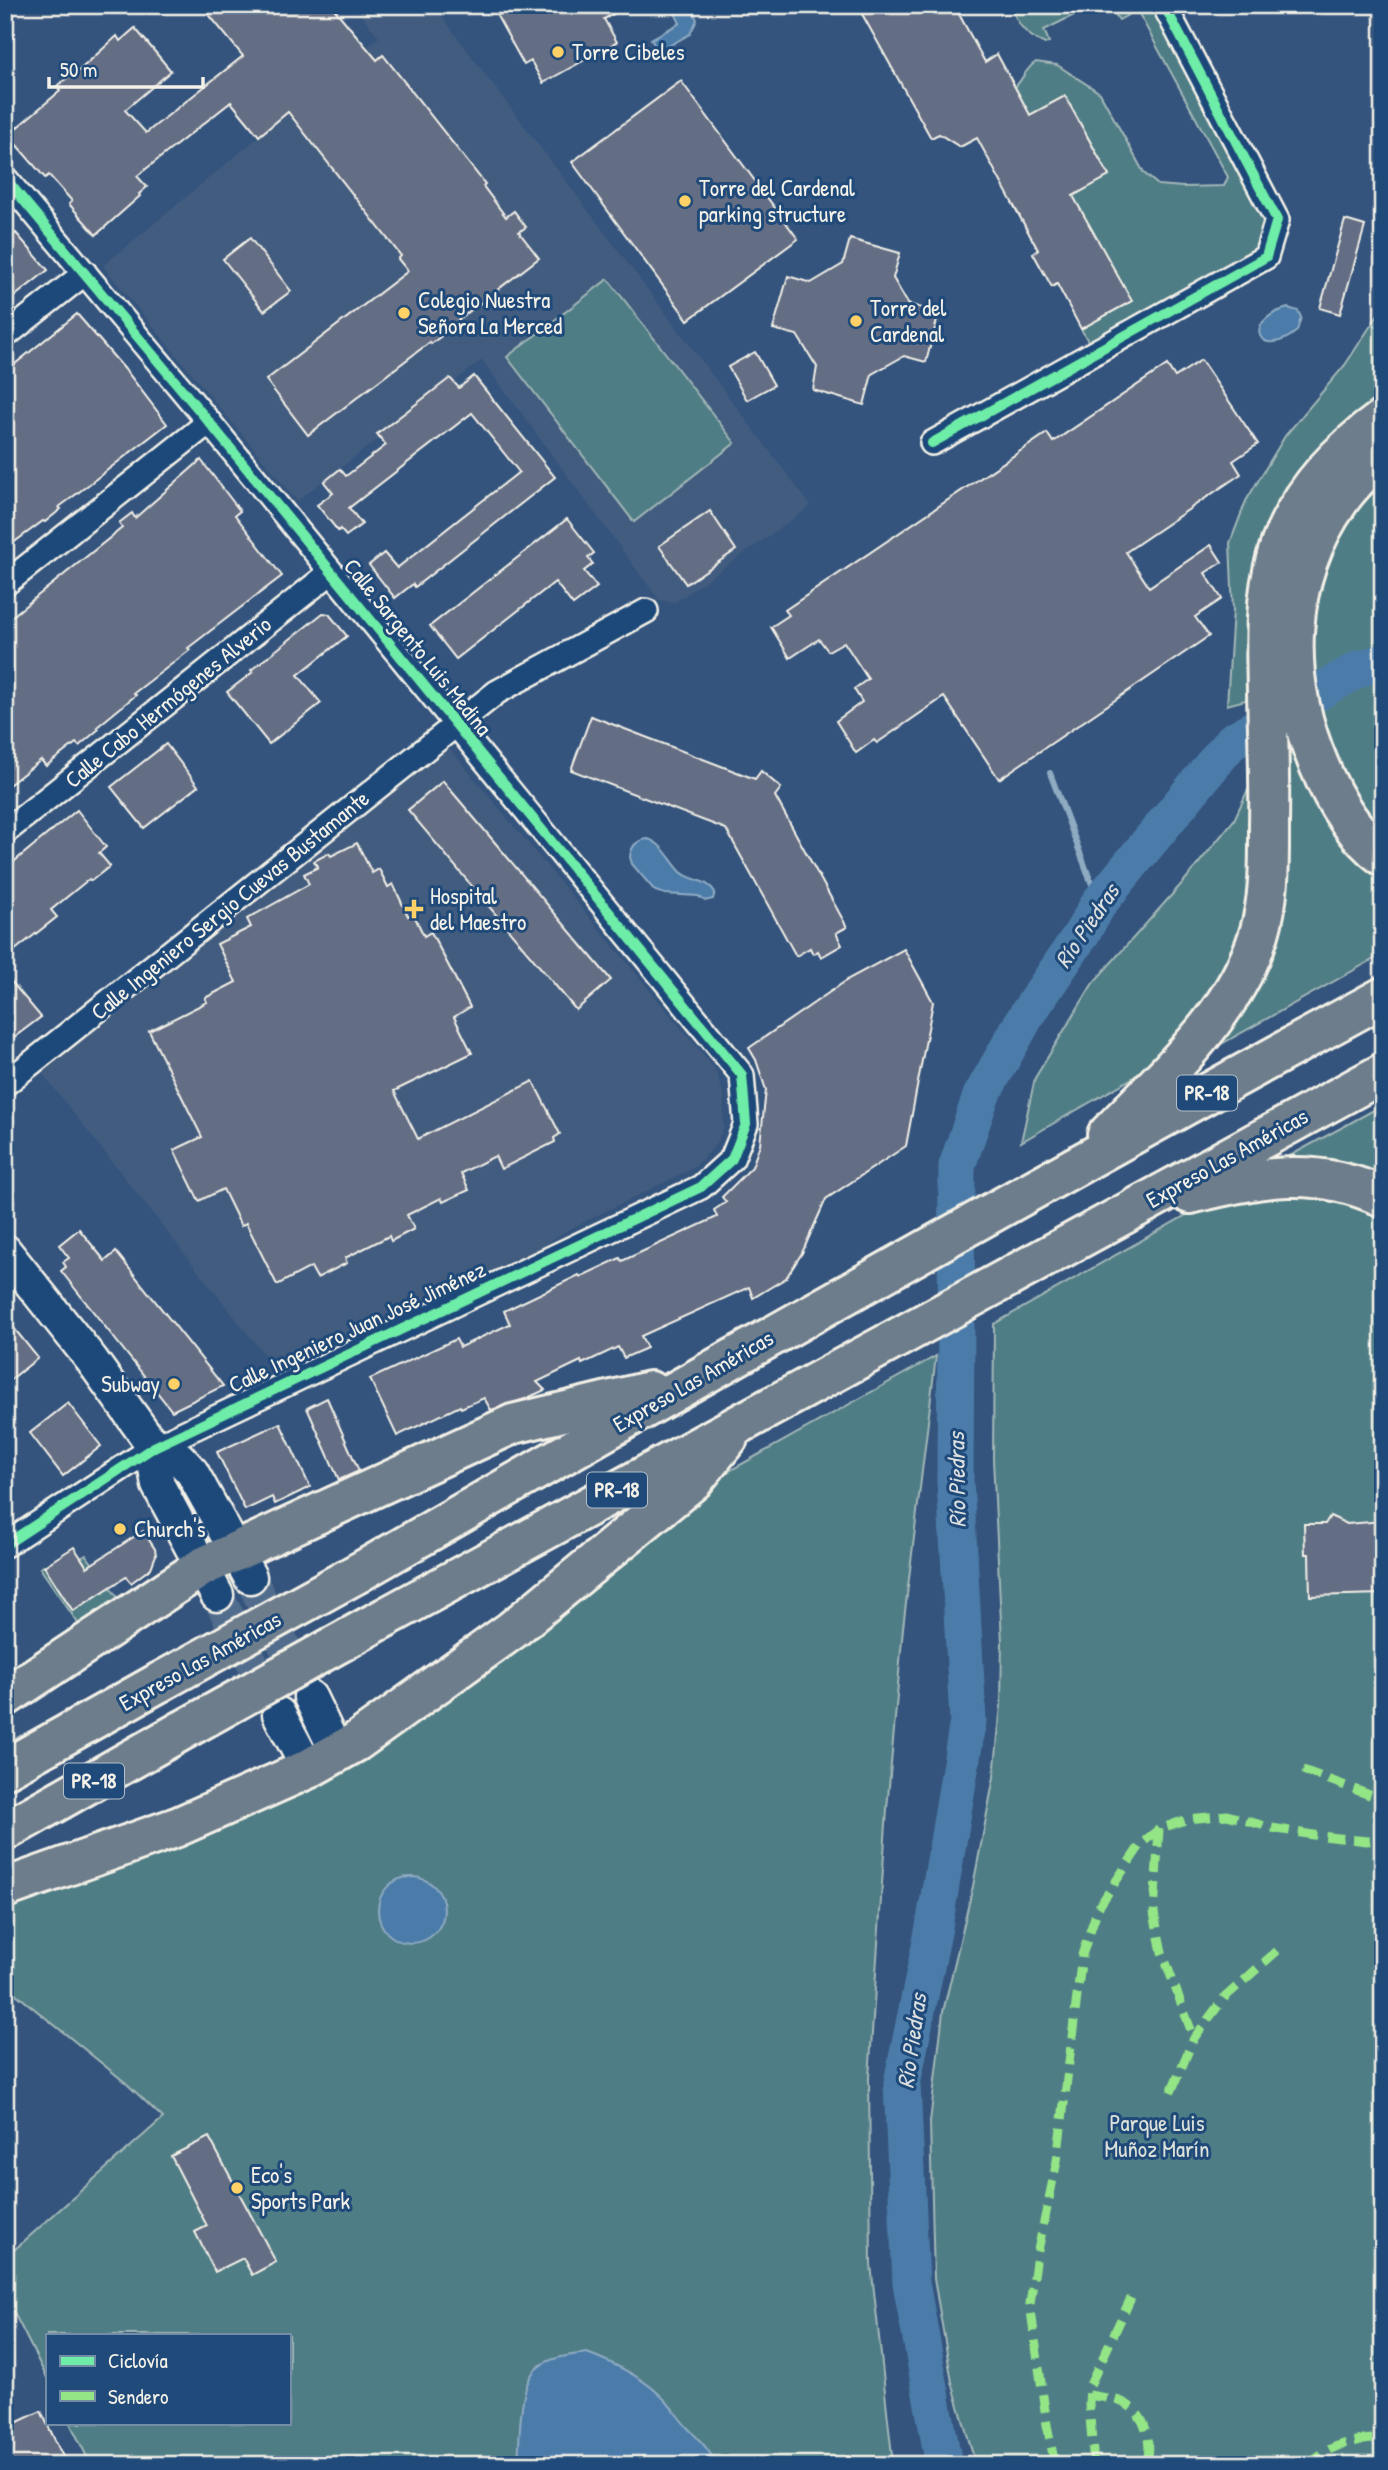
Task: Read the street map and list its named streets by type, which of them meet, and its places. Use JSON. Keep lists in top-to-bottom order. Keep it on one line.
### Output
{"streets":{"highway":["PR-18","Expreso Las Américas"],"street":["Calle Sargento Luis Medina","Calle Cabo Hermógenes Alverio","Calle Ingeniero Sergio Cuevas Bustamante","Calle Ingeniero Juan José Jiménez"]},"crossings":[["Calle Sargento Luis Medina","Calle Cabo Hermógenes Alverio"],["Calle Sargento Luis Medina","Calle Ingeniero Sergio Cuevas Bustamante"],["Calle Sargento Luis Medina","Calle Ingeniero Juan José Jiménez"]],"water":["Río Piedras"],"parks":["Parque Luis Muñoz Marín"],"places":{"other":["Torre Cibeles","Torre del Cardenal parking structure","Colegio Nuestra Señora La Merced","Torre del Cardenal","Subway","Church's","Eco's Sports Park"],"health":["Hospital del Maestro"]},"legend":["Ciclovía","Sendero"],"scale_bar":"50 m"}
